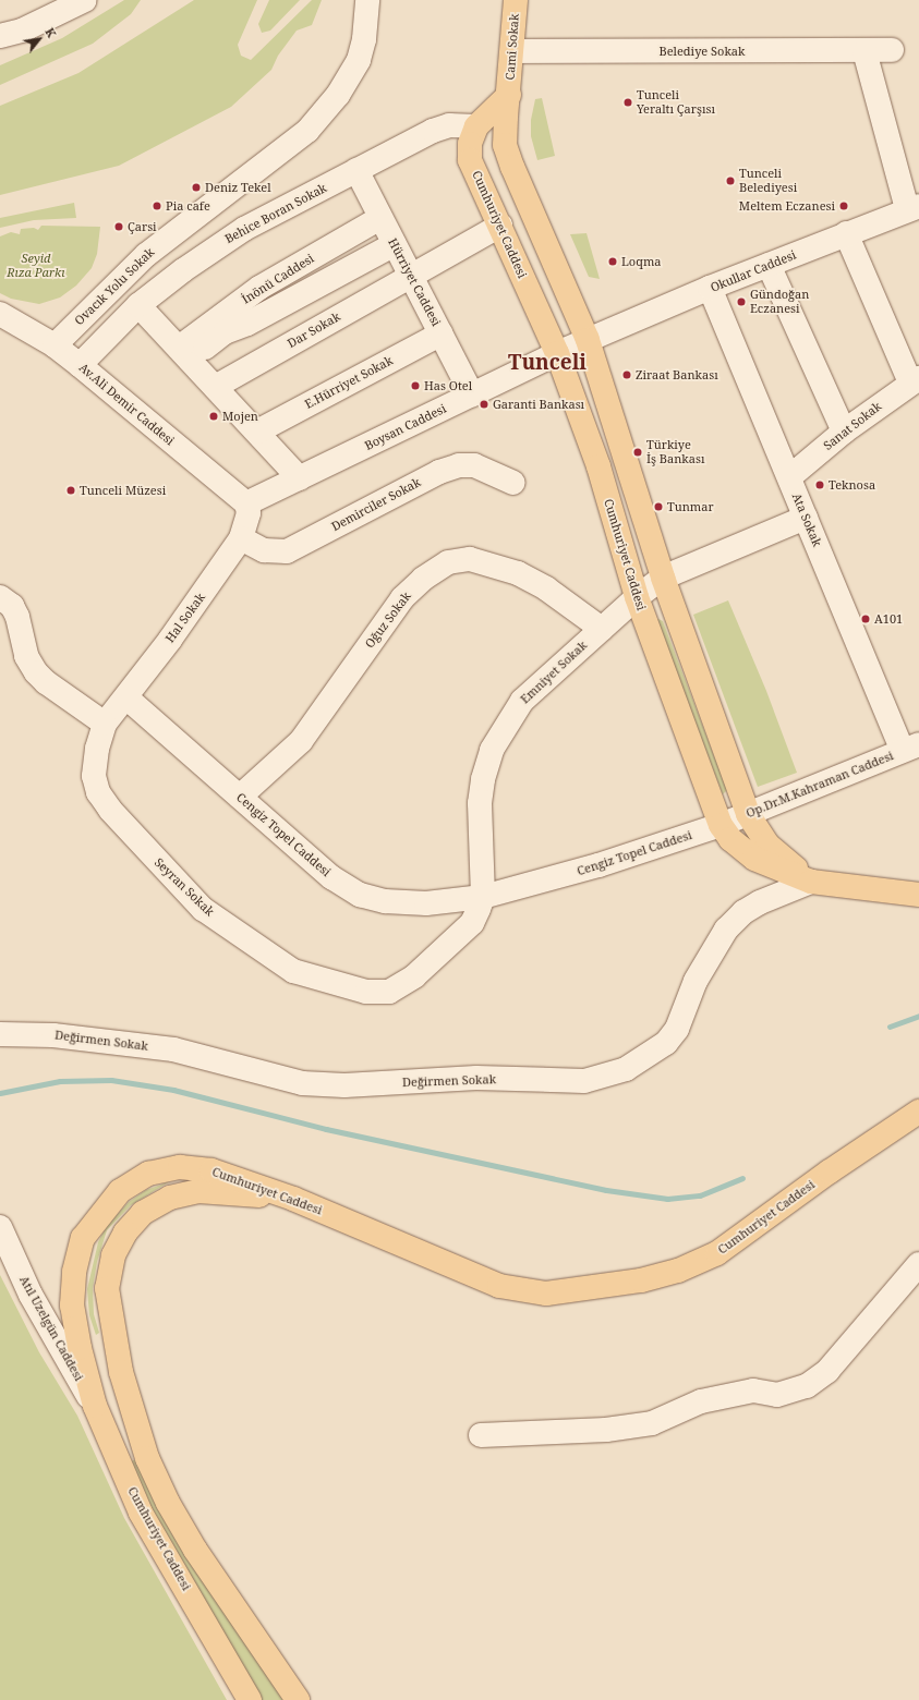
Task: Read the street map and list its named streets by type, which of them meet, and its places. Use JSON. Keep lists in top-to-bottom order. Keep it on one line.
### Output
{"streets":{"main road":["Cami Sokak","Cumhuriyet Caddesi"],"street":["Belediye Sokak","Behice Boran Sokak","Okullar Caddesi","İnönü Caddesi","Hürriyet Caddesi","Ovacık Yolu Sokak","Dar Sokak","E.Hürriyet Sokak","Av.Ali Demir Caddesi","Sanat Sokak","Boysan Caddesi","Demirciler Sokak","Ata Sokak","Hal Sokak","Oğuz Sokak","Emniyet Sokak","Op.Dr.M.Kahraman Caddesi","Cengiz Topel Caddesi","Seyran Sokak","Değirmen Sokak","Atıl Uzelgün Caddesi"]},"crossings":[["Cami Sokak","Belediye Sokak"],["Cami Sokak","Cumhuriyet Caddesi"],["Cami Sokak","Okullar Caddesi"],["Cami Sokak","Boysan Caddesi"],["Cami Sokak","Emniyet Sokak"],["Cami Sokak","Op.Dr.M.Kahraman Caddesi"],["Cami Sokak","Değirmen Sokak"],["Behice Boran Sokak","Cumhuriyet Caddesi"],["Behice Boran Sokak","Hürriyet Caddesi"],["Behice Boran Sokak","Av.Ali Demir Caddesi"],["Cumhuriyet Caddesi","Dar Sokak"],["Cumhuriyet Caddesi","Boysan Caddesi"],["Cumhuriyet Caddesi","Emniyet Sokak"],["Cumhuriyet Caddesi","Op.Dr.M.Kahraman Caddesi"],["Cumhuriyet Caddesi","Cengiz Topel Caddesi"],["Cumhuriyet Caddesi","Değirmen Sokak"],["Cumhuriyet Caddesi","Atıl Uzelgün Caddesi"],["Okullar Caddesi","Boysan Caddesi"],["Okullar Caddesi","Ata Sokak"],["İnönü Caddesi","Hürriyet Caddesi"],["Hürriyet Caddesi","Dar Sokak"],["Hürriyet Caddesi","E.Hürriyet Sokak"],["Hürriyet Caddesi","Boysan Caddesi"],["Ovacık Yolu Sokak","Av.Ali Demir Caddesi"],["Av.Ali Demir Caddesi","Boysan Caddesi"],["Av.Ali Demir Caddesi","Hal Sokak"],["Sanat Sokak","Ata Sokak"],["Boysan Caddesi","Hal Sokak"],["Demirciler Sokak","Hal Sokak"],["Ata Sokak","Emniyet Sokak"],["Ata Sokak","Op.Dr.M.Kahraman Caddesi"],["Hal Sokak","Cengiz Topel Caddesi"],["Hal Sokak","Seyran Sokak"],["Oğuz Sokak","Emniyet Sokak"],["Oğuz Sokak","Cengiz Topel Caddesi"],["Emniyet Sokak","Cengiz Topel Caddesi"],["Emniyet Sokak","Seyran Sokak"],["Op.Dr.M.Kahraman Caddesi","Cengiz Topel Caddesi"],["Cengiz Topel Caddesi","Seyran Sokak"]],"districts":["Tunceli"],"parks":["Seyid Rıza Parkı"],"places":["Tunceli Yeraltı Çarşısı","Tunceli Belediyesi","Deniz Tekel","Pia cafe","Meltem Eczanesi","Çarsi","Loqma","Gündoğan Eczanesi","Ziraat Bankası","Has Otel","Garanti Bankası","Mojen","Türkiye İş Bankası","Teknosa","Tunceli Müzesi","Tunmar","A101"],"north":"top right"}
